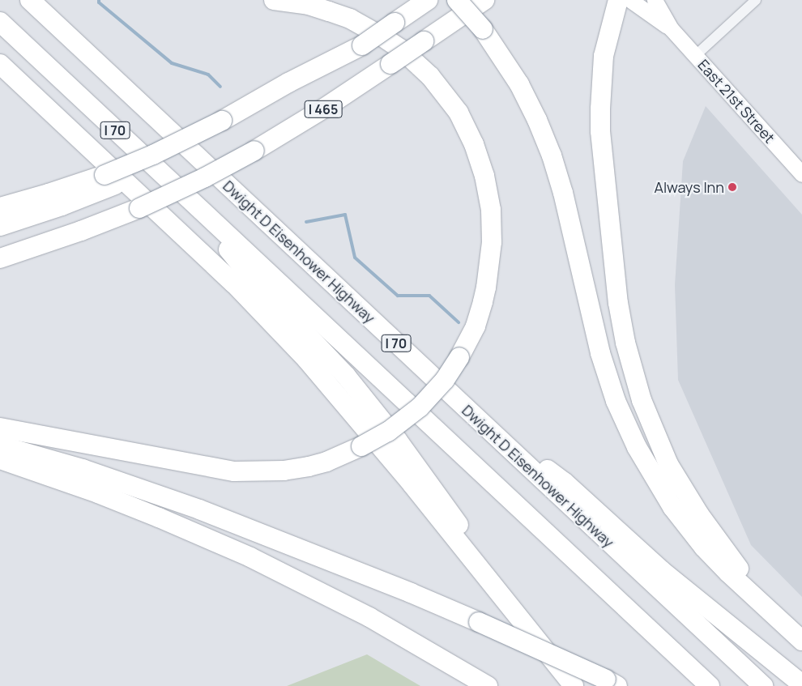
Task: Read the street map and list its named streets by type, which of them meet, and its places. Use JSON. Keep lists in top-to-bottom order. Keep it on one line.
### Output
{"streets":{"highway":["I 465","I 70","Dwight D Eisenhower Highway"],"main road":["East 21st Street"]},"places":["Always Inn"]}
